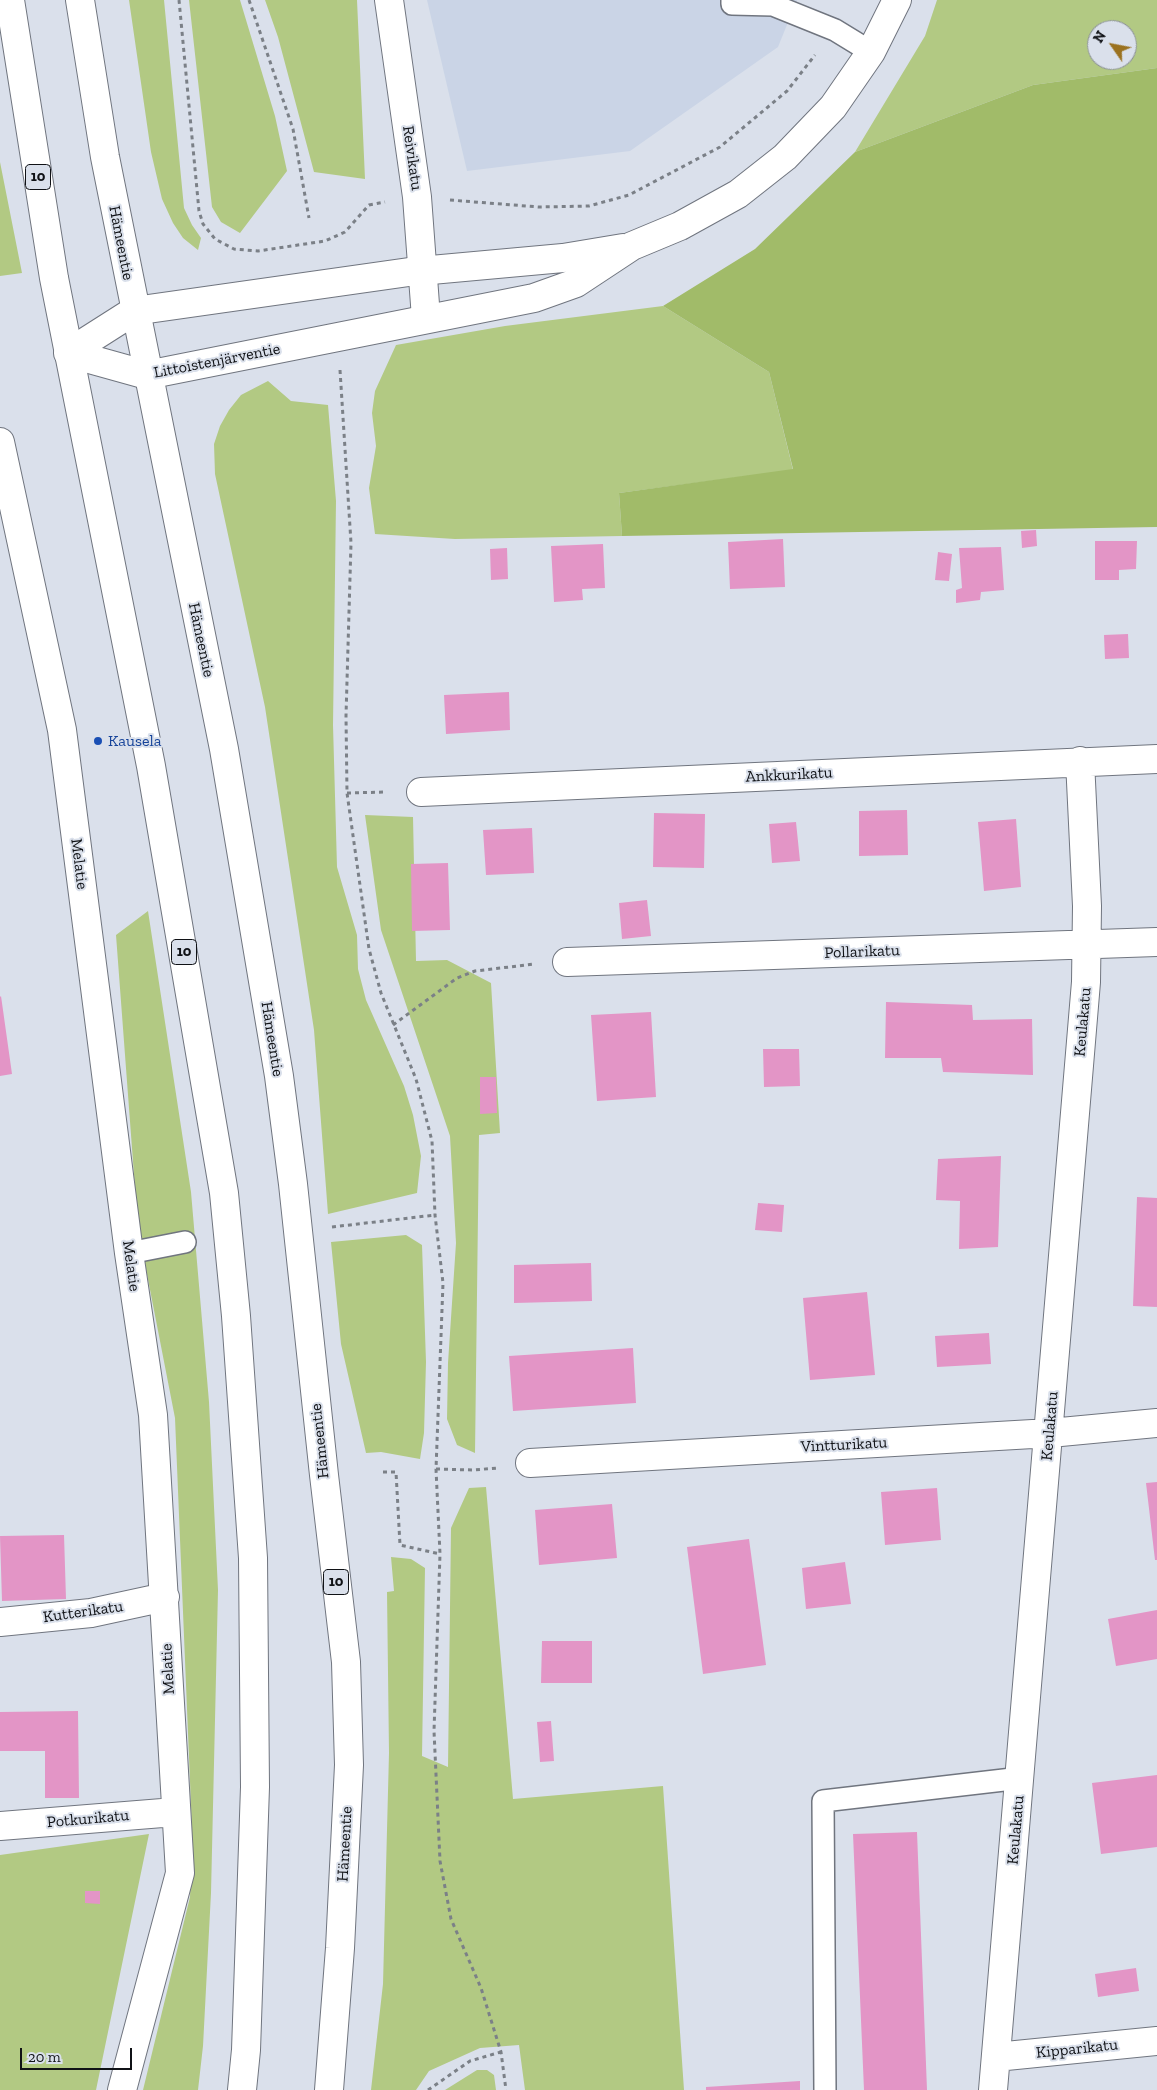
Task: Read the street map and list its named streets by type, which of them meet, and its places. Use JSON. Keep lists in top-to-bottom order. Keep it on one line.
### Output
{"streets":{"main road":["Reivikatu","10","Hämeentie","Littoistenjärventie","Ankkurikatu","Melatie","Pollarikatu","Keulakatu","Vintturikatu","Kutterikatu","Potkurikatu","Kipparikatu"]},"crossings":[["Reivikatu","Littoistenjärventie"],["10","Littoistenjärventie"],["Hämeentie","Littoistenjärventie"],["Ankkurikatu","Keulakatu"],["Melatie","Kutterikatu"],["Melatie","Potkurikatu"],["Pollarikatu","Keulakatu"],["Keulakatu","Vintturikatu"],["Keulakatu","Kipparikatu"]],"places":["Kausela"],"scale_bar":"20 m","north":"top left"}
